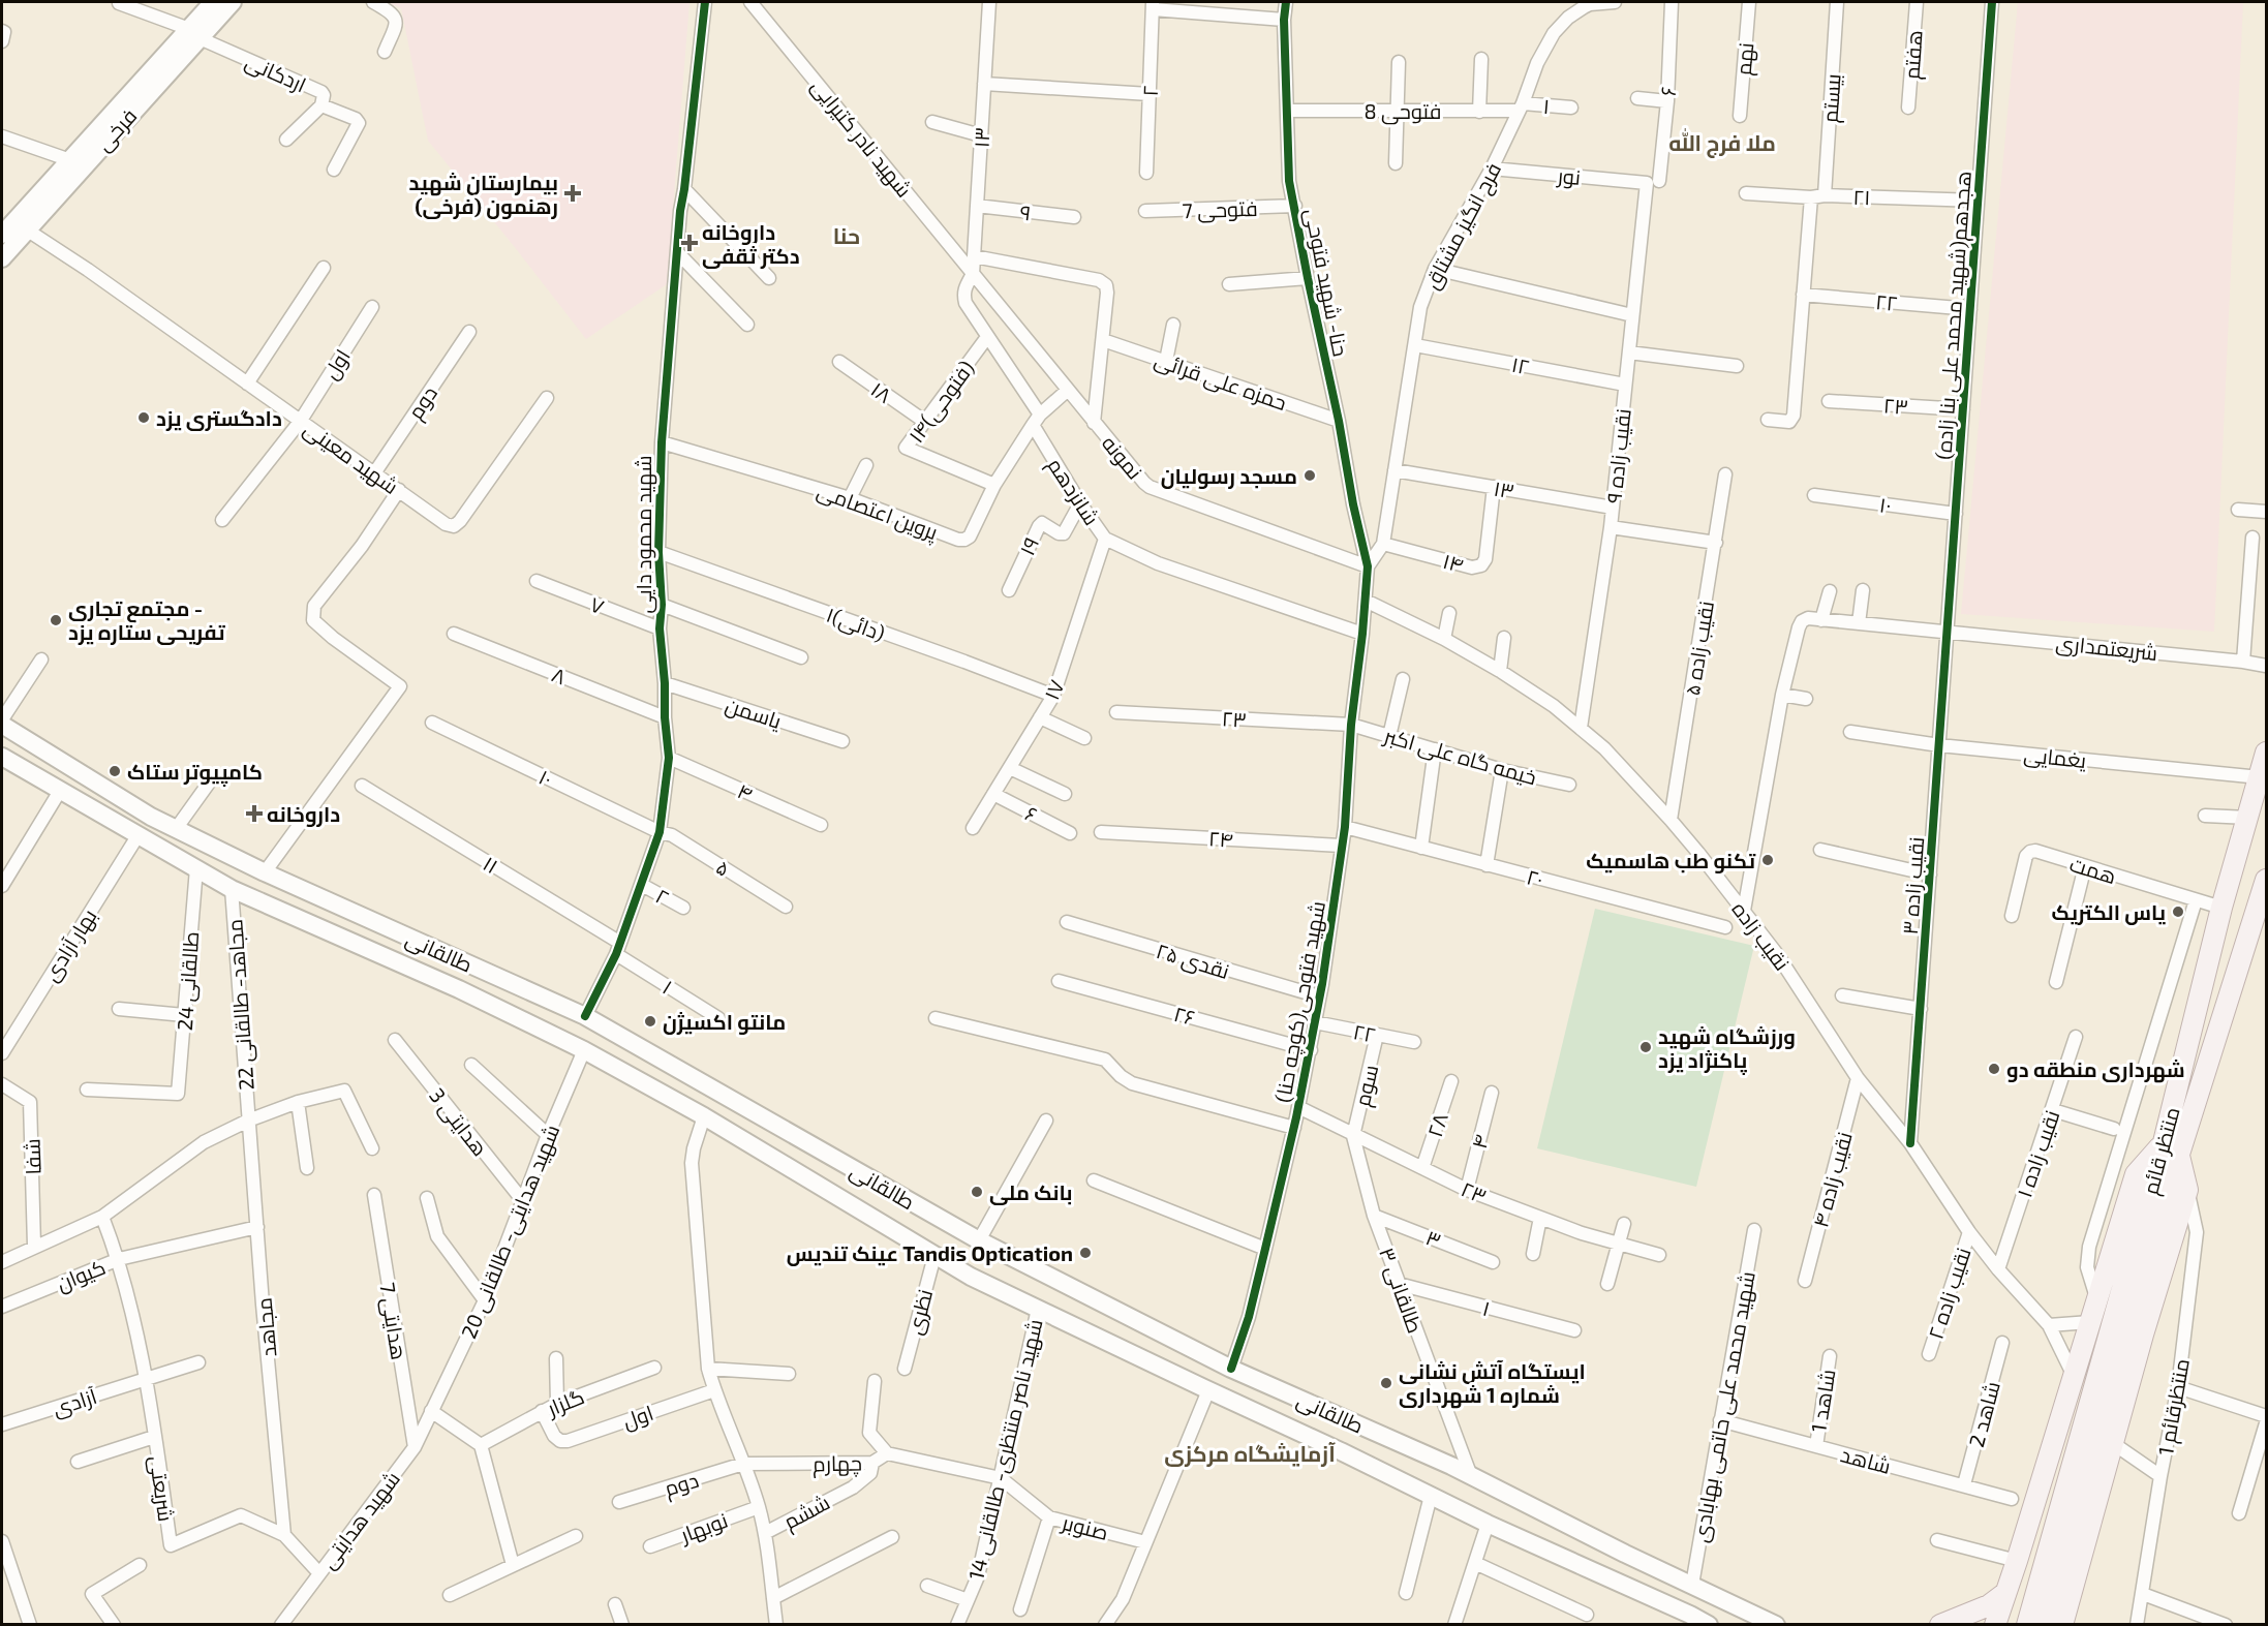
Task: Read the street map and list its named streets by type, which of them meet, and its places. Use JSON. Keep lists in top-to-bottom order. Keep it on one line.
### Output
{"streets":{"main road":["فرخی","طالقانی","منتظر قائم"],"street":["هفتم","نهم","اردکانی","۲","۶","بیستم","۱","فتوحی 8","شهید نادر کتیرایی","۱۳","نور","۲۱","فتوحی 7","۹","فرح انگیز مشتاق","حنا- شهید فتوحی","۲۲","هجدهم(شهید محمد علی بنا زاده)","اول","۱۲","حمزه علی قرائی","۱۸","۱۴(فتوحی)","دوم","۲۳","نقیب زاده ۹","شهید معینی","نمونه","شانزدهم","۱۰","پروین اعتصامی","شهید محمود دایی","۱۹","۱۴","۷","۱(دائی)","شریعتمداری","نقیب زاده ۵","۸","۱۷","یاسمن","خیمه گاه علی اکبر","یغمایی","۴","۲۴","۱۱","۵","همت","۲۰","نقیب زاده ۳","نقیب زاده","بهار آزادی","۲۵ نقدی","طالقانی 24","(کوچه حنا)شهید فتوحی","مجاهد- طالقانی 22","۲۶","سوم","هدایتی 3","۲۸","نقیب زاده ۱","شفا","نقیب زاده ۴","شهید هدایتی- طالقانی 20","۳","کیوان","طالقانی ۳","نقیب زاده ۲","نظری","هدایتی 7","مجاهد","شاهد 1","آزادی","گلزار","شهید محمد علی حاتمی بهابادی","منتظرقائم 1","شاهد 2","شهید ناصر منتظری- طالقانی 14","شاهد","چهارم","شریعتی","ششم","شهید هدایتی","نوبهار","صنوبر"]},"crossings":[["اردکانی","فرخی"],["۲","شهید محمود دایی"],["۶","نور"],["۶","نقیب زاده ۹"],["۶","۱۷"],["بیستم","۲۱"],["۱","فتوحی 8"],["۱","فرح انگیز مشتاق"],["۱","شهید محمود دایی"],["۱","۱۱"],["۱","طالقانی ۳"],["فتوحی 8","فرح انگیز مشتاق"],["فتوحی 8","حنا- شهید فتوحی"],["فرخی","شهید معینی"],["شهید نادر کتیرایی","۱۳"],["شهید نادر کتیرایی","نمونه"],["شهید نادر کتیرایی","شانزدهم"],["۱۳","۹"],["۱۳","فرح انگیز مشتاق"],["۱۳","نقیب زاده ۹"],["۱۳","نمونه"],["۱۳","شانزدهم"],["۱۳","۱۴"],["نور","فرح انگیز مشتاق"],["نور","نقیب زاده ۹"],["۲۱","هجدهم(شهید محمد علی بنا زاده)"],["فتوحی 7","حنا- شهید فتوحی"],["فرح انگیز مشتاق","حنا- شهید فتوحی"],["فرح انگیز مشتاق","۱۲"],["فرح انگیز مشتاق","نمونه"],["فرح انگیز مشتاق","۱۴"],["فرح انگیز مشتاق","(کوچه حنا)شهید فتوحی"],["حنا- شهید فتوحی","حمزه علی قرائی"],["حنا- شهید فتوحی","نمونه"],["حنا- شهید فتوحی","(کوچه حنا)شهید فتوحی"],["۲۲","هجدهم(شهید محمد علی بنا زاده)"],["۲۲","(کوچه حنا)شهید فتوحی"],["۲۲","سوم"],["هجدهم(شهید محمد علی بنا زاده)","۲۳"],["هجدهم(شهید محمد علی بنا زاده)","۱۰"],["هجدهم(شهید محمد علی بنا زاده)","شریعتمداری"],["هجدهم(شهید محمد علی بنا زاده)","نقیب زاده ۳"],["اول","شهید معینی"],["اول","گلزار"],["۱۲","نقیب زاده ۹"],["۱۸","۱۴(فتوحی)"],["۱۴(فتوحی)","شانزدهم"],["۱۴(فتوحی)","پروین اعتصامی"],["دوم","شهید معینی"],["دوم","چهارم"],["۲۳","خیمه گاه علی اکبر"],["۲۳","۴"],["۲۳","(کوچه حنا)شهید فتوحی"],["۲۳","سوم"],["۲۳","۲۸"],["۲۳","طالقانی ۳"],["نقیب زاده ۹","نقیب زاده"],["نمونه","شانزدهم"],["نمونه","پروین اعتصامی"],["نمونه","(کوچه حنا)شهید فتوحی"],["شانزدهم","پروین اعتصامی"],["شانزدهم","۱۹"],["شانزدهم","۱۷"],["شانزدهم","(کوچه حنا)شهید فتوحی"],["۱۰","شهید محمود دایی"],["۱۰","۵"],["پروین اعتصامی","شهید محمود دایی"],["شهید محمود دایی","۷"],["شهید محمود دایی","۱(دائی)"],["شهید محمود دایی","۸"],["شهید محمود دایی","یاسمن"],["شهید محمود دایی","۴"],["شهید محمود دایی","۱۱"],["شهید محمود دایی","۵"],["شهید محمود دایی","طالقانی"],["۱(دائی)","۱۷"],["شریعتمداری","نقیب زاده ۳"],["نقیب زاده ۵","نقیب زاده"],["خیمه گاه علی اکبر","(کوچه حنا)شهید فتوحی"],["یغمایی","نقیب زاده ۳"],["یغمایی","منتظر قائم"],["۲۴","(کوچه حنا)شهید فتوحی"],["همت","منتظر قائم"],["۲۰","(کوچه حنا)شهید فتوحی"],["نقیب زاده ۳","نقیب زاده"],["نقیب زاده","(کوچه حنا)شهید فتوحی"],["نقیب زاده","نقیب زاده ۱"],["نقیب زاده","نقیب زاده ۴"],["نقیب زاده","نقیب زاده ۲"],["بهار آزادی","طالقانی"],["طالقانی","طالقانی 24"],["طالقانی","(کوچه حنا)شهید فتوحی"],["طالقانی","مجاهد- طالقانی 22"],["طالقانی","شهید هدایتی- طالقانی 20"],["طالقانی","طالقانی ۳"],["طالقانی","نظری"],["طالقانی","شهید محمد علی حاتمی بهابادی"],["طالقانی","شهید ناصر منتظری- طالقانی 14"],["۲۵ نقدی","(کوچه حنا)شهید فتوحی"],["(کوچه حنا)شهید فتوحی","۲۶"],["مجاهد- طالقانی 22","مجاهد"],["سوم","طالقانی ۳"],["هدایتی 3","شهید هدایتی- طالقانی 20"],["شهید هدایتی- طالقانی 20","شهید هدایتی"],["۳","طالقانی ۳"],["کیوان","شریعتی"],["هدایتی 7","شهید هدایتی"],["مجاهد","شریعتی"],["شاهد 1","شاهد"],["آزادی","شریعتی"],["شهید محمد علی حاتمی بهابادی","شاهد"],["شاهد 2","شاهد"],["شهید ناصر منتظری- طالقانی 14","چهارم"],["شهید ناصر منتظری- طالقانی 14","صنوبر"],["چهارم","ششم"],["چهارم","صنوبر"],["شریعتی","شهید هدایتی"]],"districts":["ملا فرج الله","حنا","آزمایشگاه مرکزی"],"places":{"health":["بیمارستان شهید رهنمون (فرخی)","داروخانه دکتر ثقفی","داروخانه"],"other":["دادگستری یزد","مسجد رسولیان","مجتمع تجاری - تفریحی ستاره یزد","کامپیوتر ستاک","تکنو طب هاسمیک","یاس الکتریک","مانتو اكسيژن","ورزشگاه شهید پاکنژاد یزد","شهرداری منطقه دو","بانک ملی","عینک تندیس Tandis Optication","ایستگاه آتش نشانی شماره 1 شهرداری"]}}
